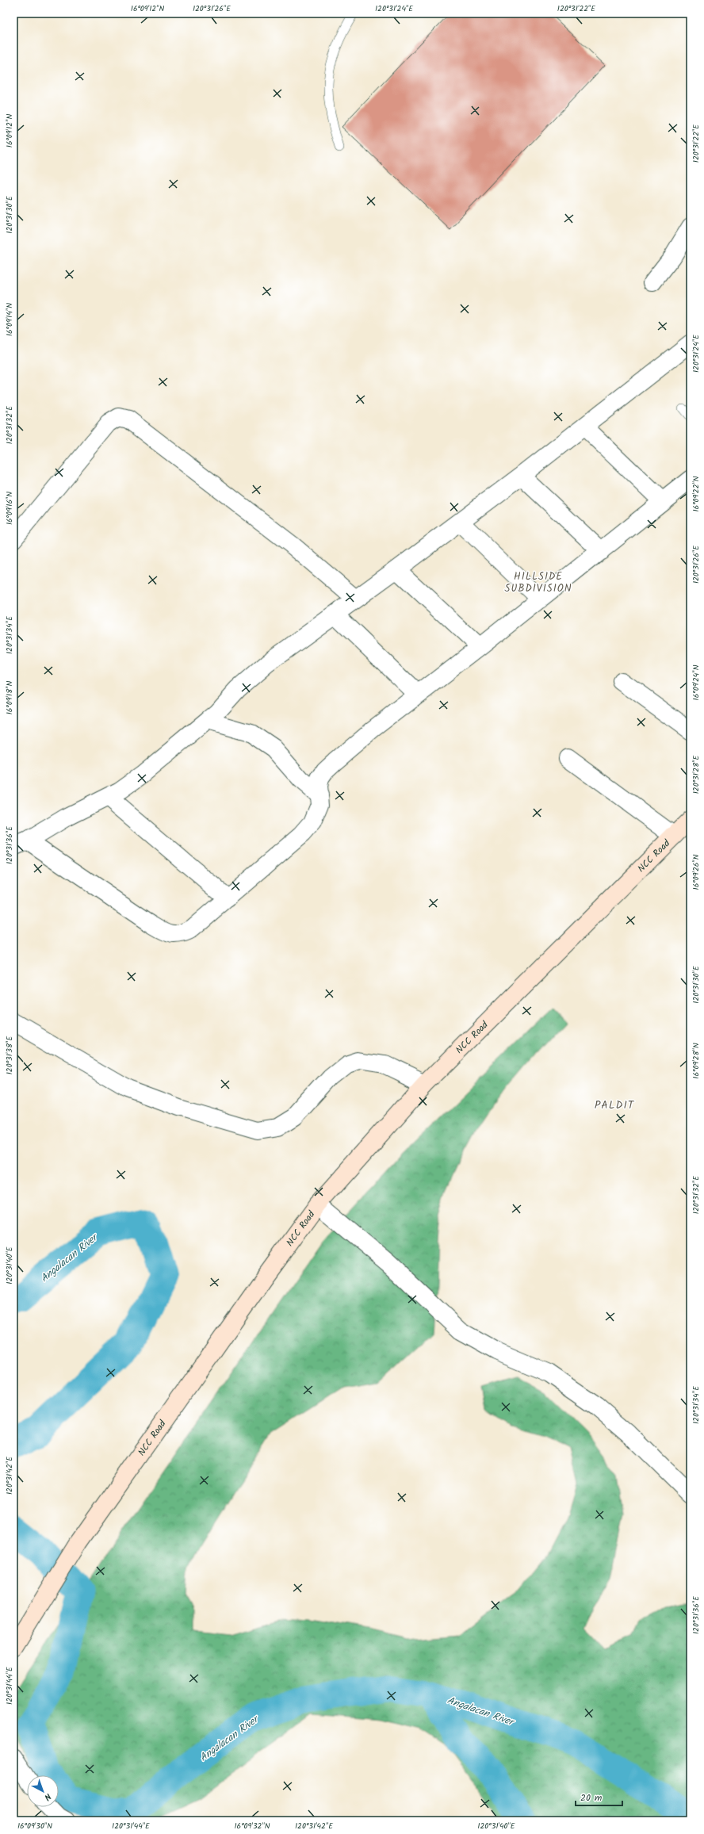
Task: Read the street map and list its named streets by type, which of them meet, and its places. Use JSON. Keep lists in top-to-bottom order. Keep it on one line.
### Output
{"streets":{"street":["NCC Road"]},"districts":["HILLSIDE SUBDIVISION","PALDIT"],"water":["Angalacan River"],"scale_bar":"20 m","north":"bottom right","coordinates":["16°09'12\"N","120°31'26\"E","120°31'24\"E","120°31'22\"E","120°31'30\"E","16°09'14\"N","120°31'32\"E","16°09'22\"N","16°09'16\"N","120°31'34\"E","16°09'24\"N","16°09'18\"N","120°31'28\"E","120°31'36\"E","16°09'26\"N","120°31'38\"E","16°09'28\"N","120°31'40\"E","120°31'42\"E","120°31'44\"E","16°09'30\"N","16°09'32\"N"]}
